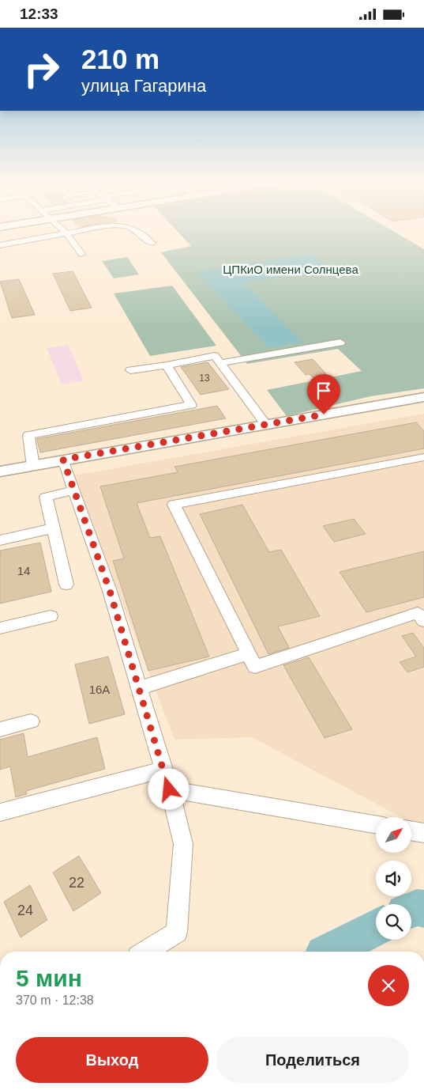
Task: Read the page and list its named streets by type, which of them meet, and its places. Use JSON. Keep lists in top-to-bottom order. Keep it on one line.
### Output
{"parks":["ЦПКиО имени Солнцева"],"house_numbers":["13","14","16А","22","24"],"north":"top right","page":{"status":"12:33","turn":["210 m","улица Гагарина"],"heading":["5 мин","370 m · 12:38"],"buttons":["Выход","Поделиться"]}}
